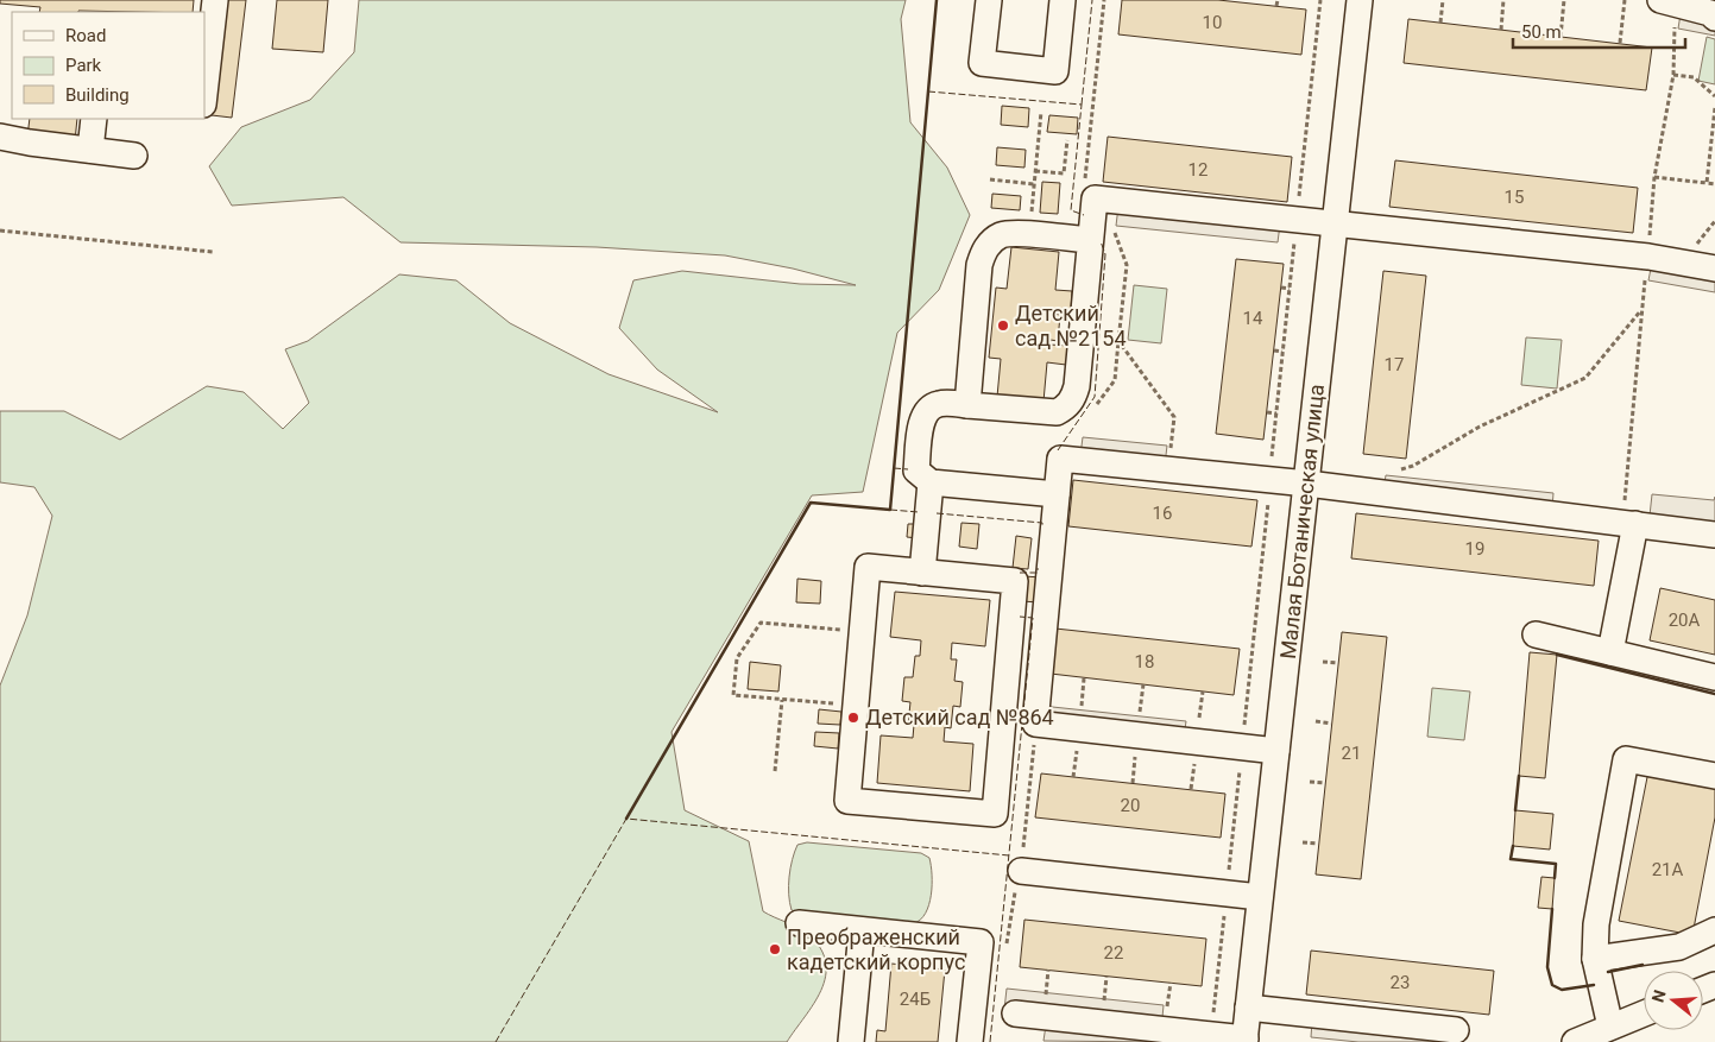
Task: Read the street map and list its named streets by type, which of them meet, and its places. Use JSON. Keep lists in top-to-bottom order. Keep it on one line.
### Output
{"streets":{"street":["Малая Ботаническая улица"]},"places":["Детский сад №2154","Детский сад №864","Преображенский кадетский корпус"],"house_numbers":["10","12","15","14","17","16","19","20А","18","21","20","21А","22","23","24Б"],"legend":["Road","Park","Building"],"scale_bar":"50 m","north":"left"}
